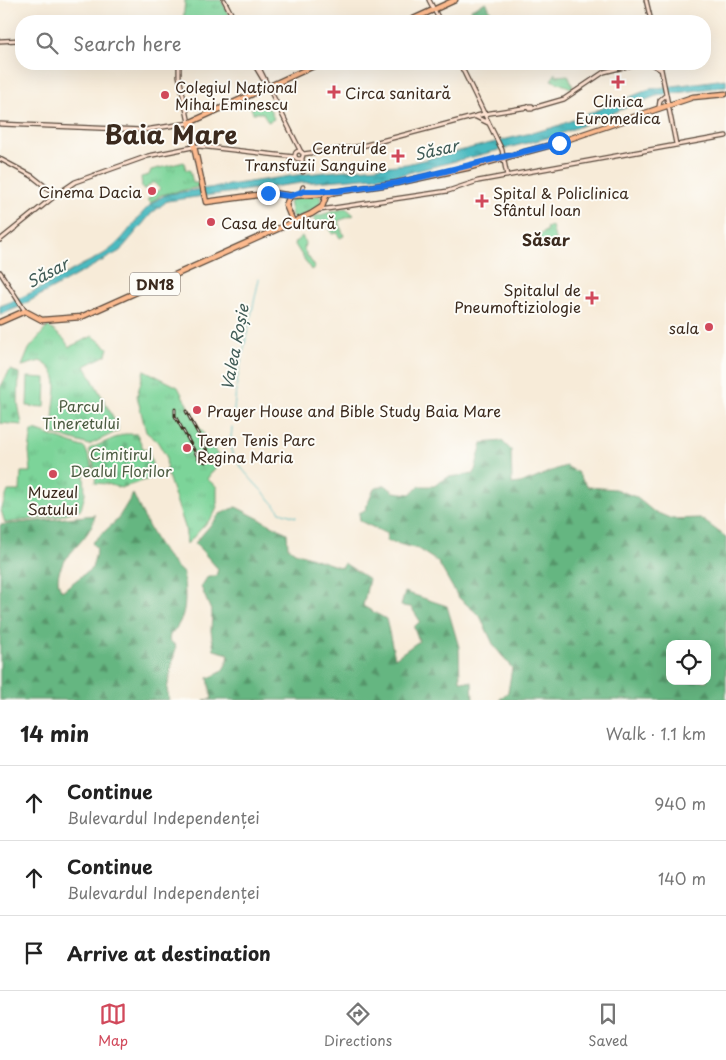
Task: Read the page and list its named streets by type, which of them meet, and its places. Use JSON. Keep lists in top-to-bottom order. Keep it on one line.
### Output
{"streets":{"main road":["DN18"]},"districts":["Baia Mare","Săsar"],"water":["Săsar","Valea Roșie"],"parks":["Parcul Tineretului","Cimitirul Dealul Florilor"],"places":{"health":["Clinica Euromedica","Circa sanitară","Centrul de Transfuzii Sanguine","Spital & Policlinica Sfântul Ioan","Spitalul de Pneumoftiziologie"],"other":["Colegiul Național Mihai Eminescu","Cinema Dacia","Casa de Cultură","sala","Prayer House and Bible Study Baia Mare","Teren Tenis Parc Regina Maria","Muzeul Satului"]},"page":{"search":"Search here","heading":["14 min","Walk · 1.1 km"],"list":[["Continue","Bulevardul Independenței","940 m"],["Continue","Bulevardul Independenței","140 m"],"Arrive at destination"],"nav":["Map","Directions","Saved"]}}
